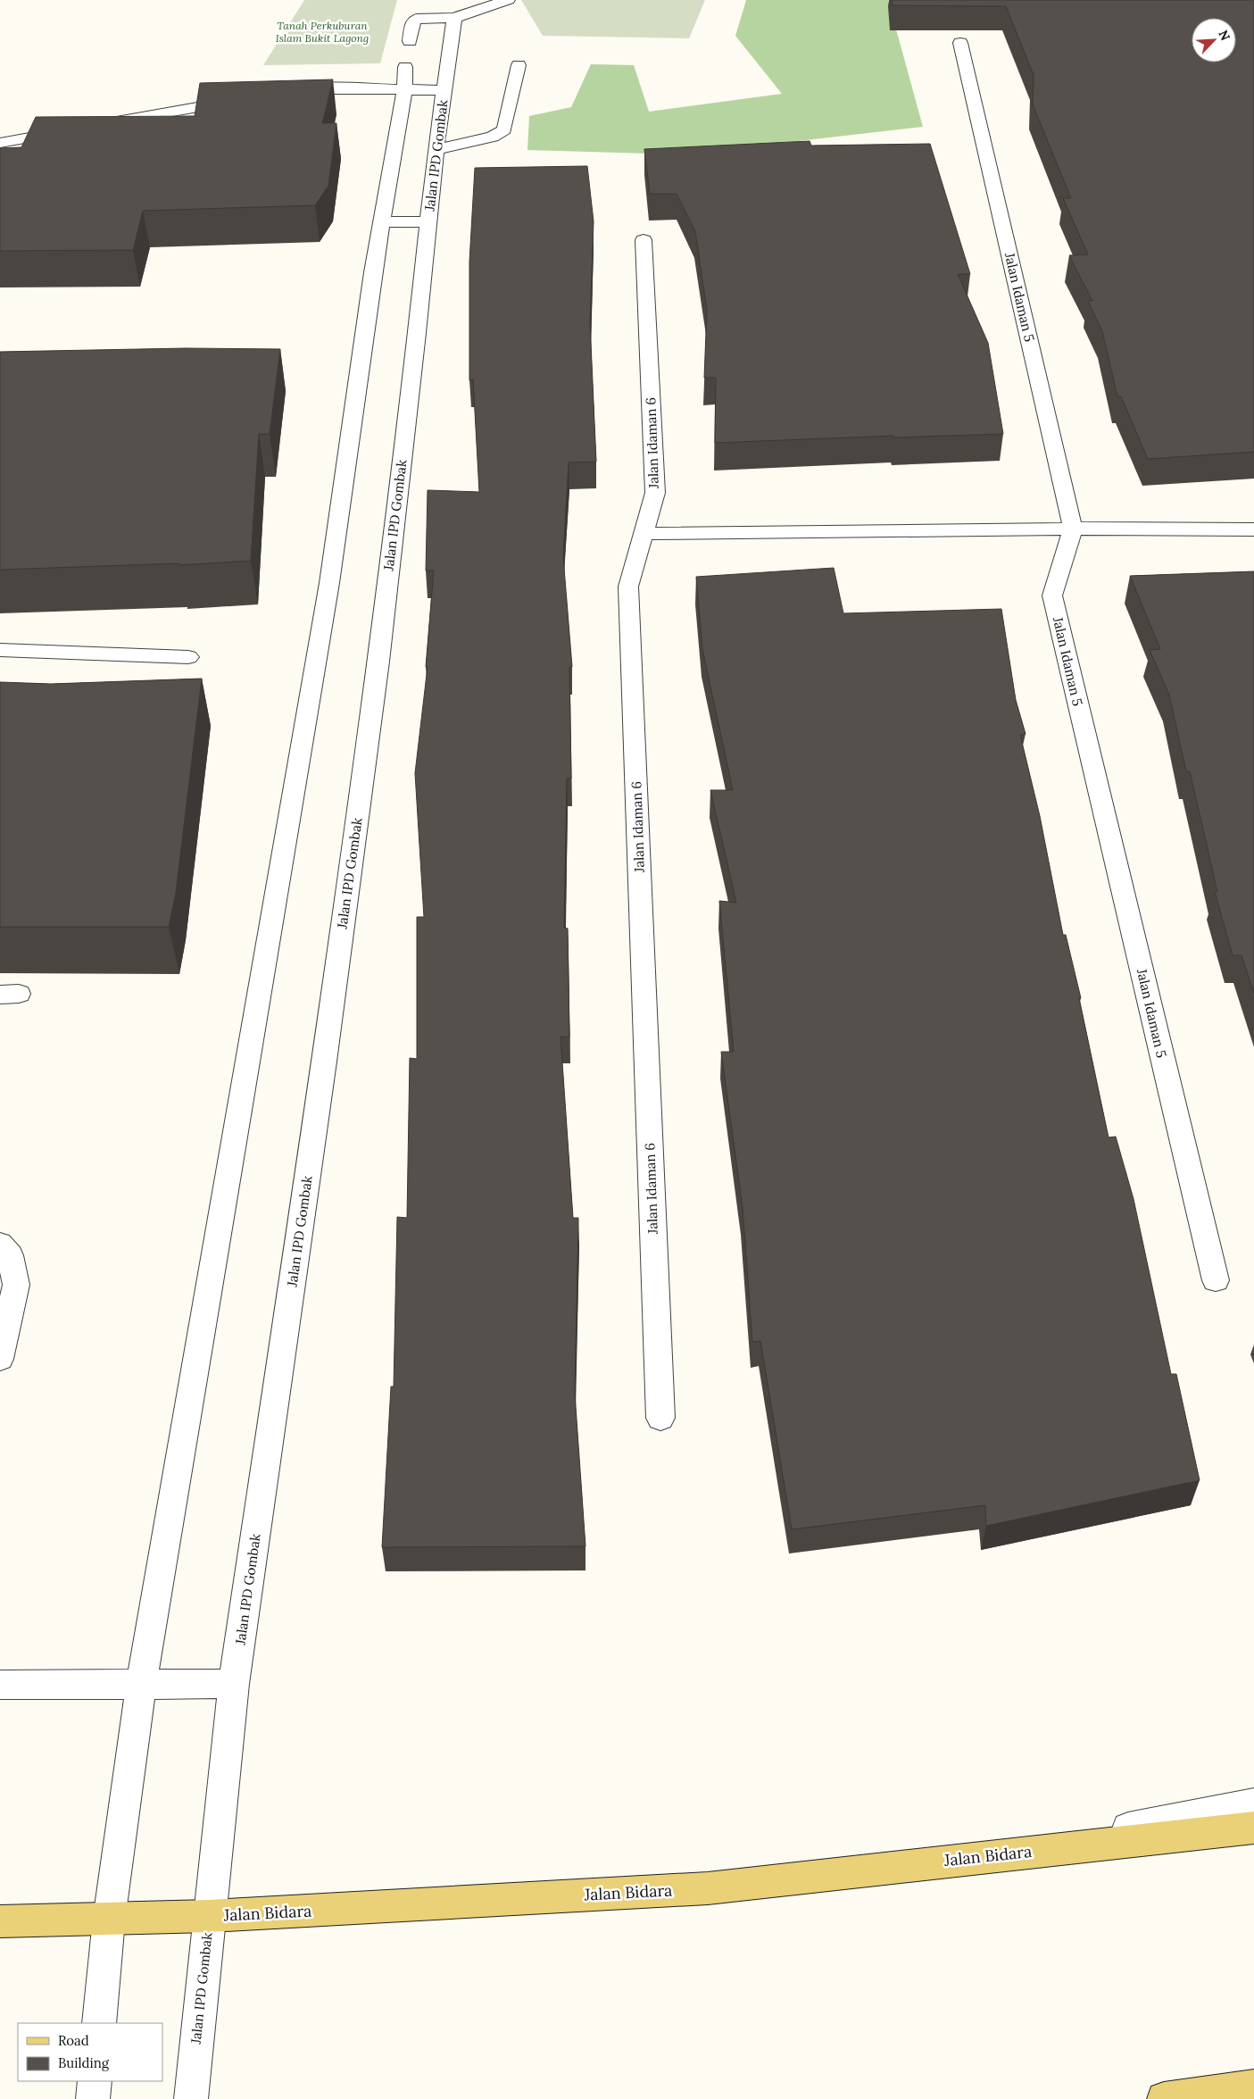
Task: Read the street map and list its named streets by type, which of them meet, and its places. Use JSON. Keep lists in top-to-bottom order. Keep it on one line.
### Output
{"streets":{"main road":["Jalan Bidara"],"street":["Jalan IPD Gombak","Jalan Idaman 5","Jalan Idaman 6"]},"crossings":[["Jalan IPD Gombak","Jalan Bidara"]],"parks":["Tanah Perkuburan Islam Bukit Lagong"],"legend":["Road","Building"],"north":"top right"}
